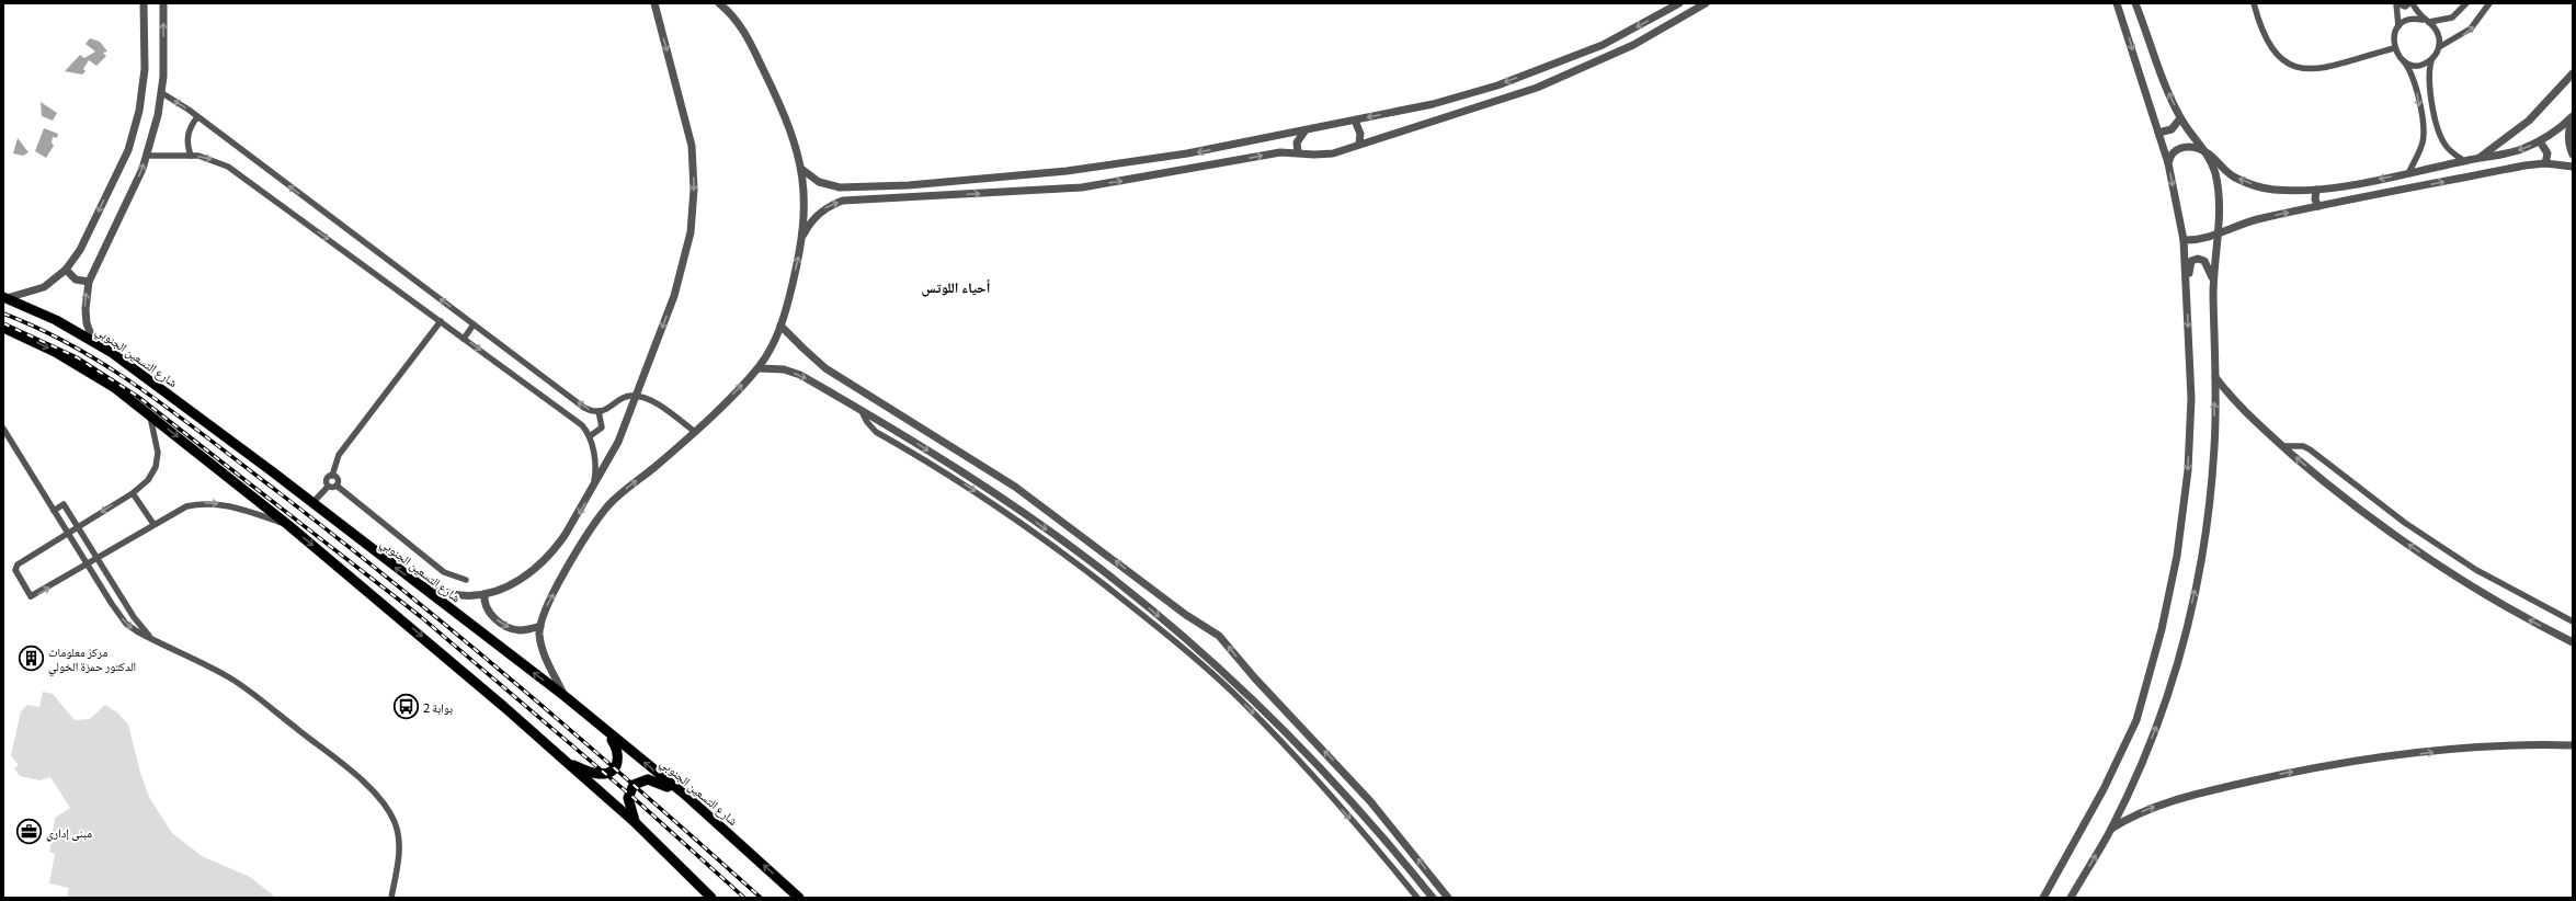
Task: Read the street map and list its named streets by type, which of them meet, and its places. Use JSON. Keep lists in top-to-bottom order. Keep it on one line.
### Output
{"streets":{"main road":["شارع التسعين الجنوبي"]},"districts":["أحياء اللوتس"],"places":{"building":["مركز معلومات الدكتور حمزة الخولي"],"bus stop":["بوابة 2"],"office":["مبنى إداري"]}}
